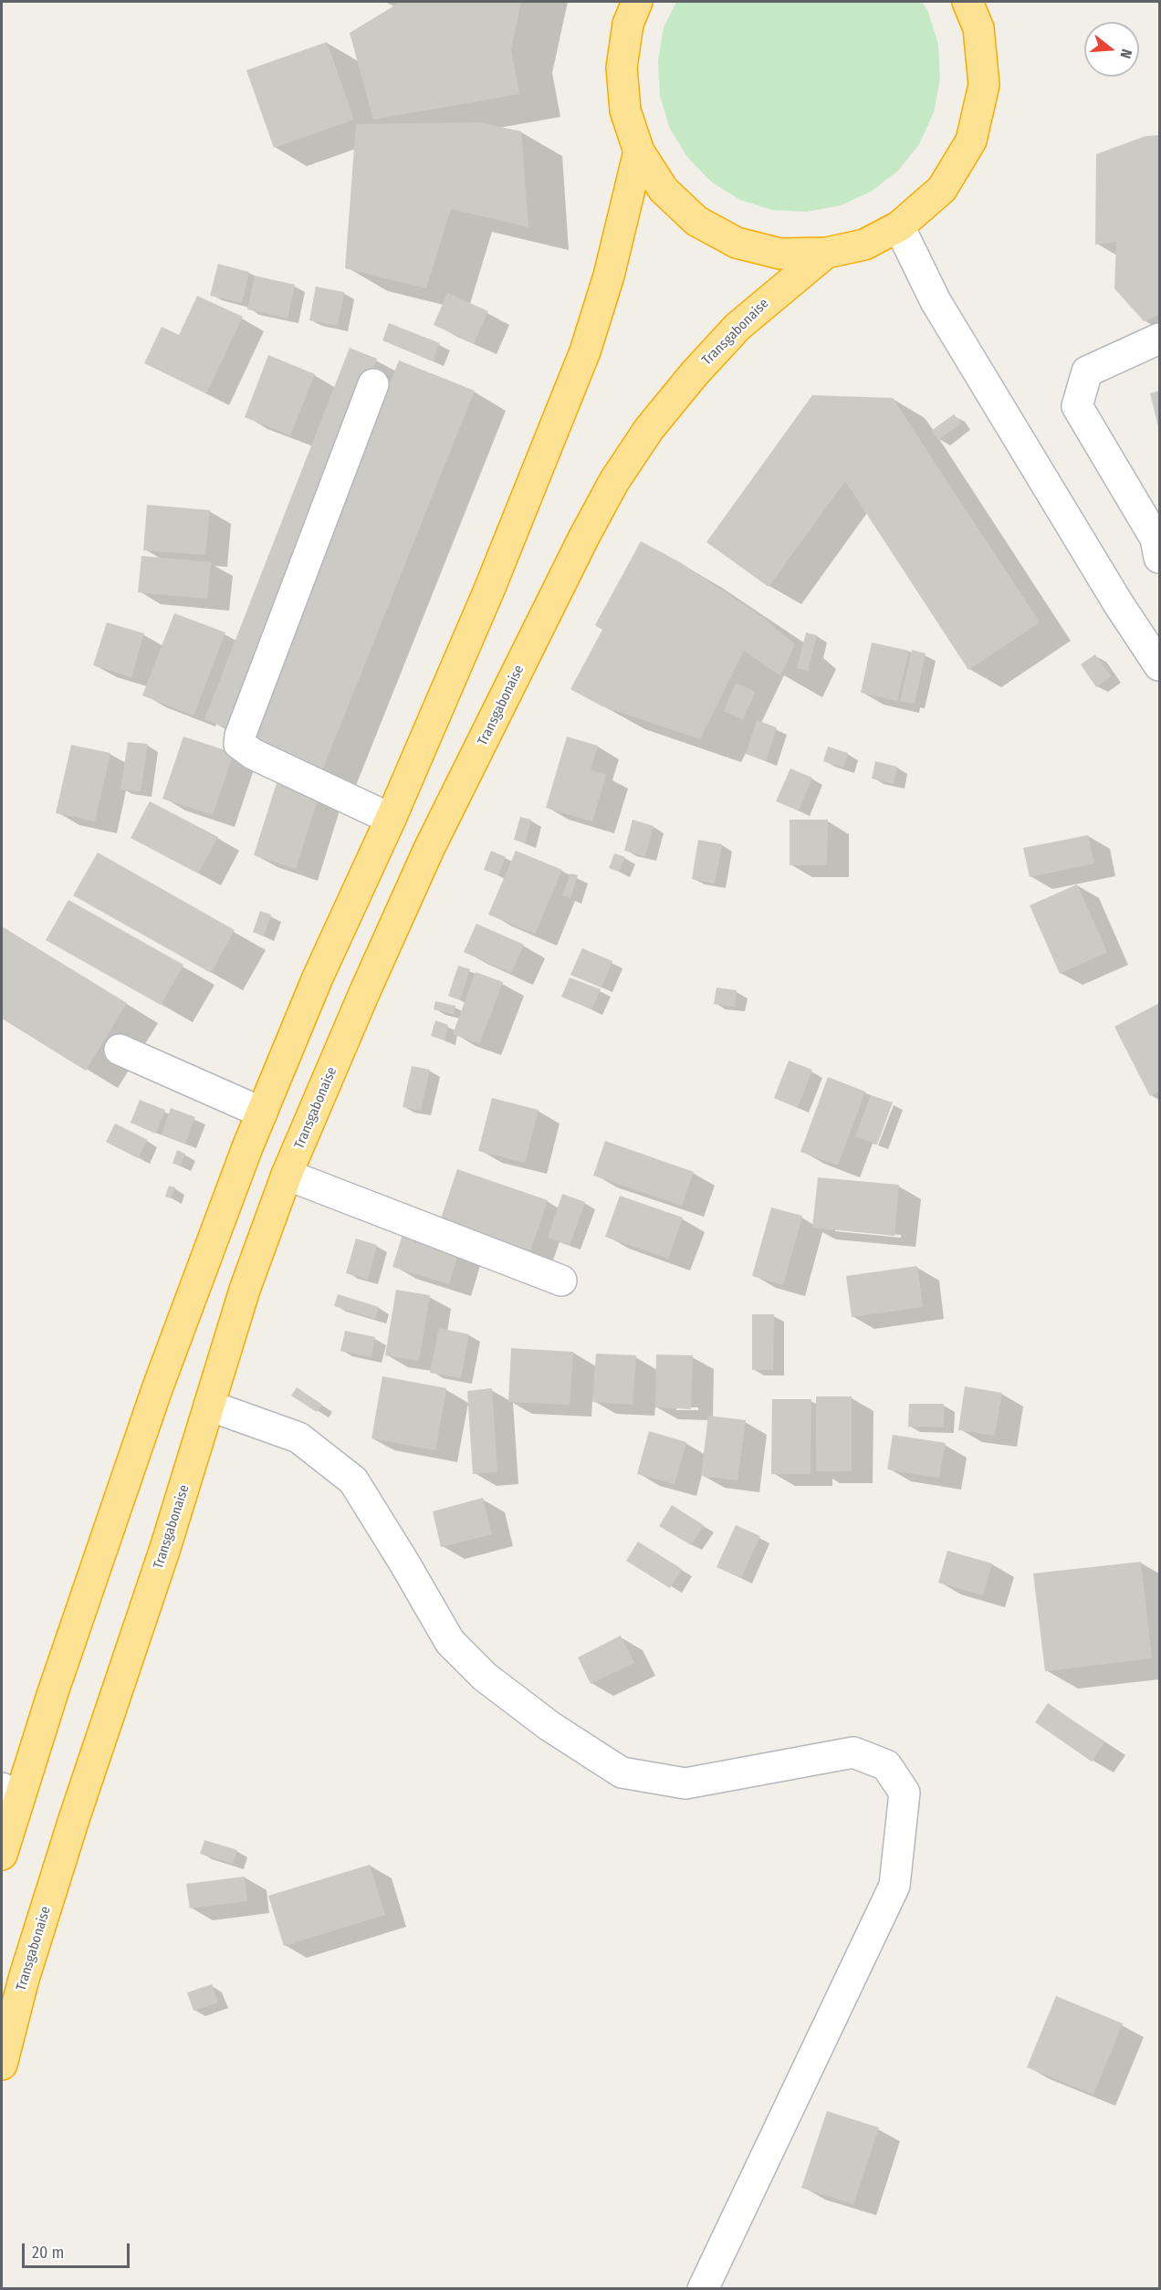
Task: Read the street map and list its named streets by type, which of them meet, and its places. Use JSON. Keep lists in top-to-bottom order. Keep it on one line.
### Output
{"streets":{"highway":["Transgabonaise"]},"scale_bar":"20 m","north":"right"}
